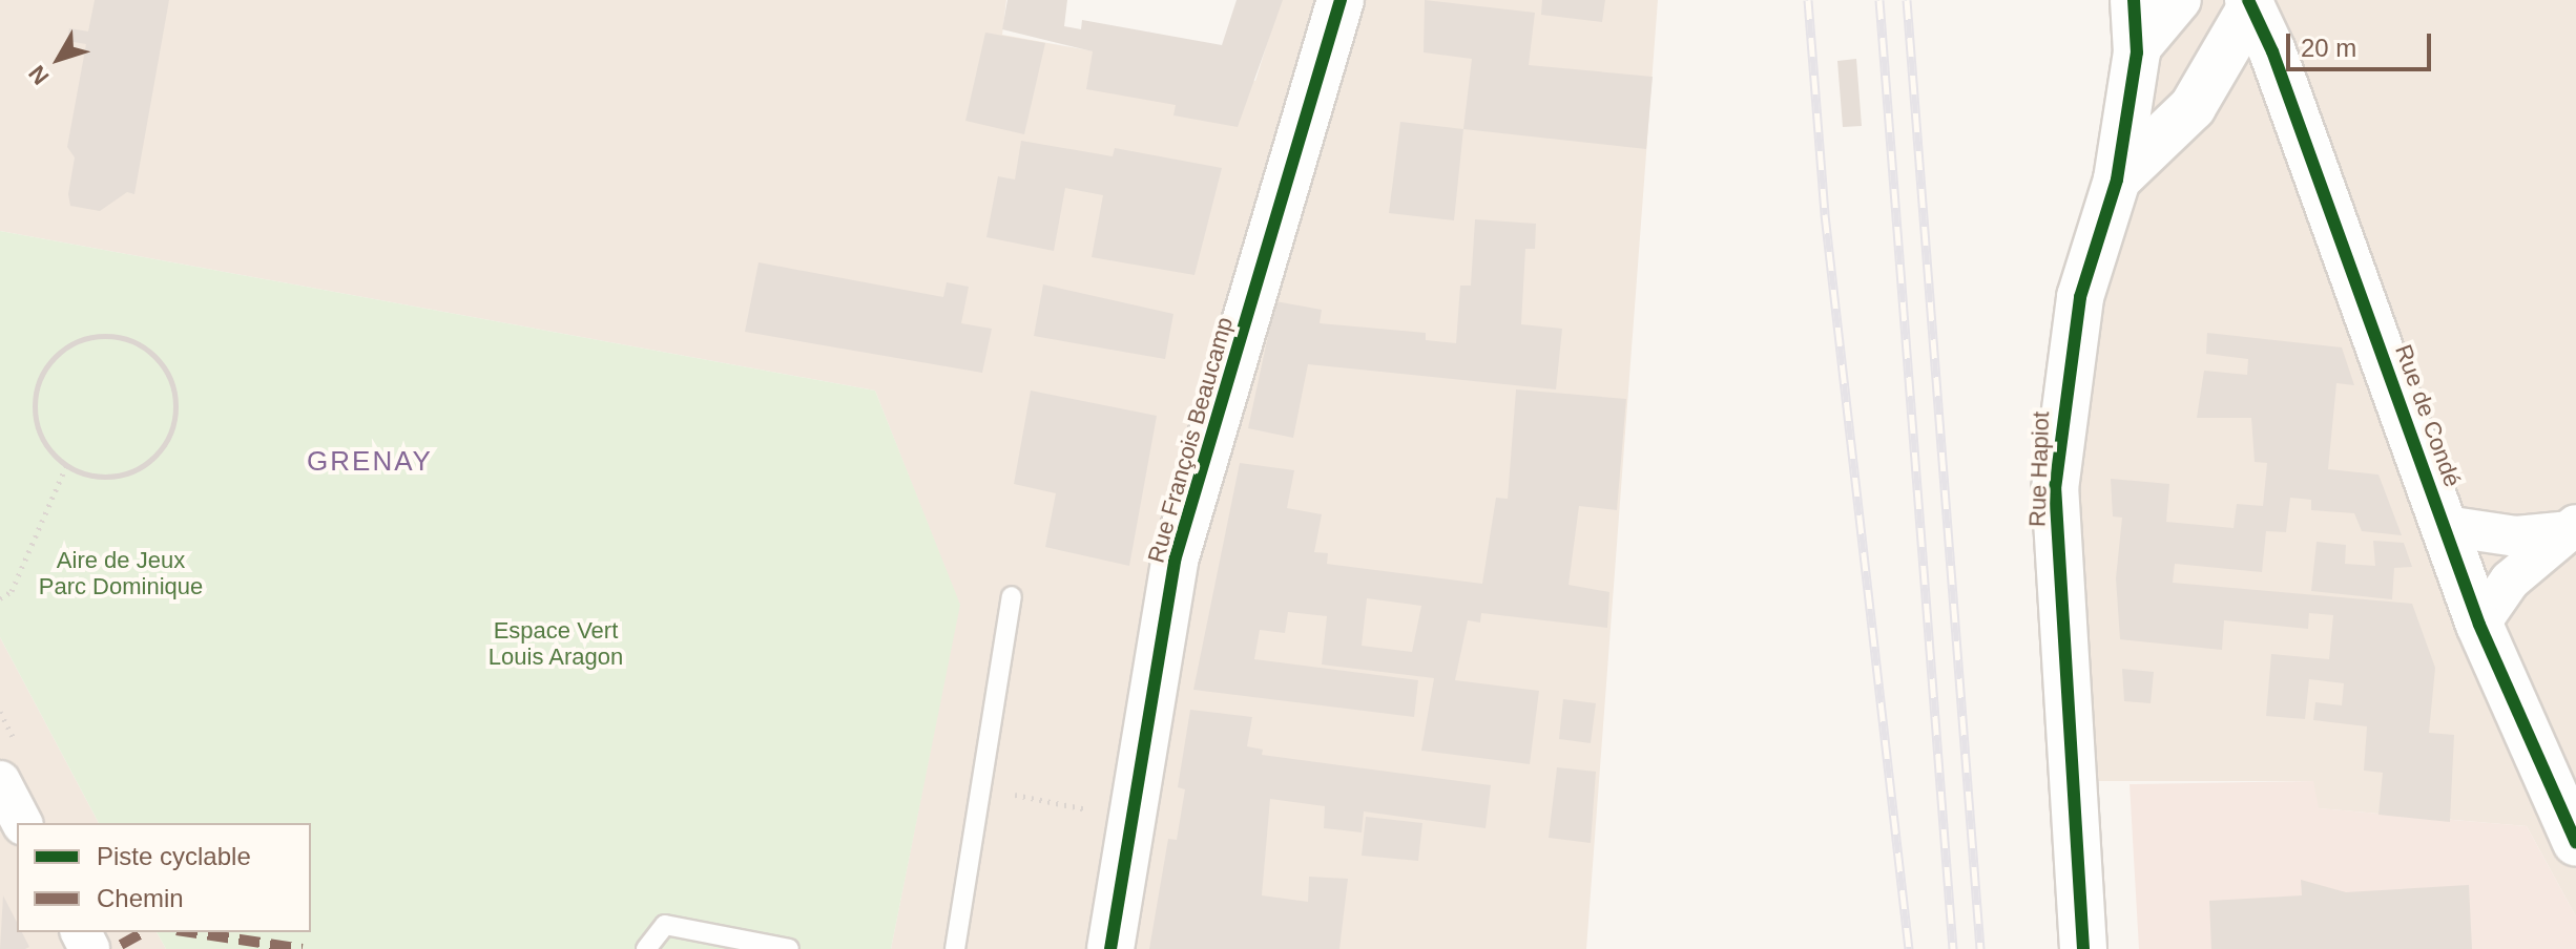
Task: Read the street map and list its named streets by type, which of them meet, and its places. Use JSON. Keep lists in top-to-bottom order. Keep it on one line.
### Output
{"streets":{"street":["Rue de Condé","Rue François Beaucamp","Rue Hapiot"]},"crossings":[["Rue de Condé","Rue Hapiot"]],"districts":["GRENAY"],"parks":["Aire de Jeux Parc Dominique","Espace Vert Louis Aragon"],"legend":["Piste cyclable","Chemin"],"scale_bar":"20 m","north":"bottom left"}
